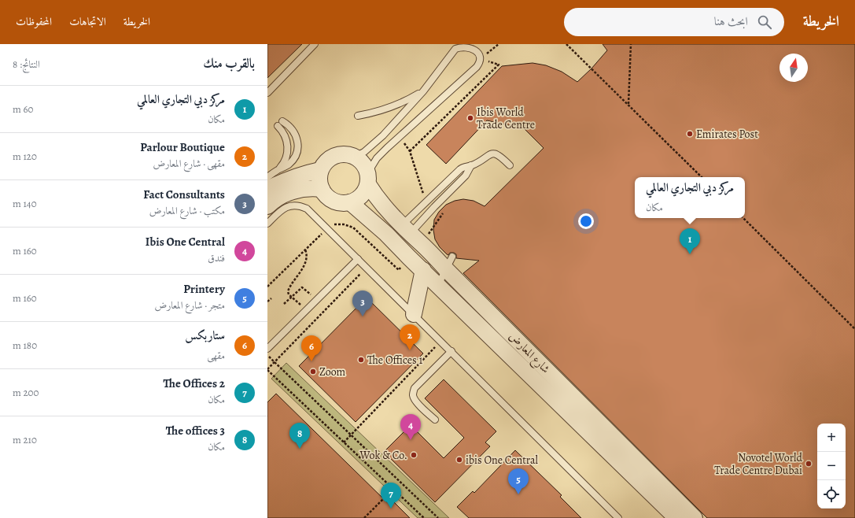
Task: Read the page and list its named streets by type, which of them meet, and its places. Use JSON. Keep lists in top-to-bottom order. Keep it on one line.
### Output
{"streets":{"street":["شارع المعارض"]},"places":["Ibis World Trade Centre","Emirates Post","The Offices 1","Zoom","Wok & Co.","ibis One Central","Novotel World Trade Centre Dubai"],"north":"top","page":{"header":"الخريطة","search":"ابحث هنا","nav":["الخريطة","الاتجاهات","المحفوظات"],"heading":["بالقرب منك","النتائج: 8"],"list":[{"mark":"1","name":"مركز دبي التجاري العالمي","note":"مكان","value":"60 m"},{"mark":"2","name":"Parlour Boutique","note":"مقهى · شارع المعارض","value":"120 m"},{"mark":"3","name":"Fact Consultants","note":"مكتب · شارع المعارض","value":"140 m"},{"mark":"4","name":"Ibis One Central","note":"فندق","value":"160 m"},{"mark":"5","name":"Printery","note":"متجر · شارع المعارض","value":"160 m"},{"mark":"6","name":"ستاربكس","note":"مقهى","value":"180 m"},{"mark":"7","name":"The Offices 2","note":"مكان","value":"200 m"},{"mark":"8","name":"The offices 3","note":"مكان","value":"210 m"}],"popup":["مركز دبي التجاري العالمي","مكان"],"pins":["1","3","2","6","4","8","5","7"],"map_buttons":["+","−"]}}
